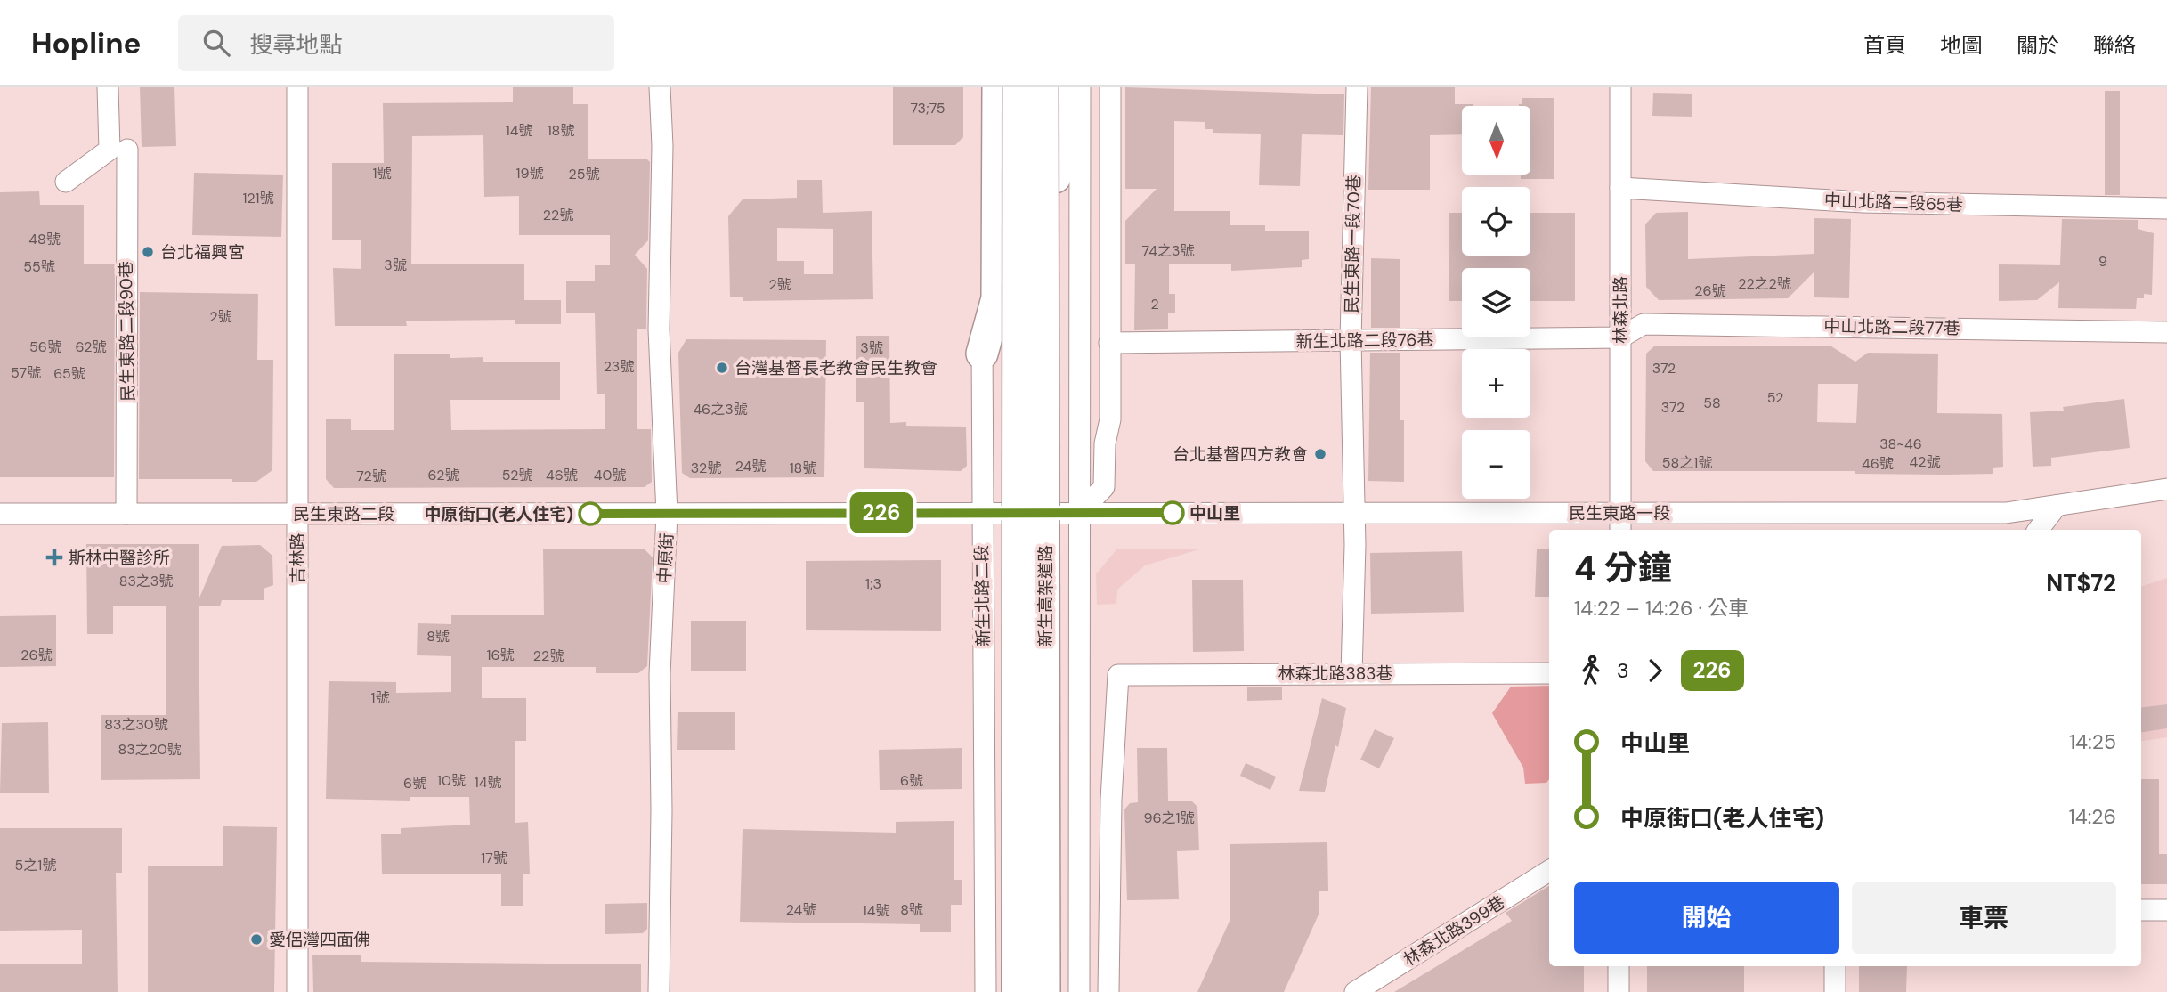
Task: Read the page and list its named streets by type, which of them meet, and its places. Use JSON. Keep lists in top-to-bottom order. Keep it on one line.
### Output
{"streets":{"highway":["新生高架道路"],"street":["中山北路二段65巷","民生東路一段70巷","林森北路","中山北路二段77巷","民生東路二段90巷","新生北路二段76巷","民生東路一段","民生東路二段","吉林路","中原街","新生北路二段","林森北路383巷","林森北路399巷"]},"crossings":[["中山北路二段65巷","林森北路"],["民生東路一段70巷","新生北路二段76巷"],["民生東路一段70巷","民生東路一段"],["民生東路一段70巷","林森北路383巷"],["林森北路","中山北路二段77巷"],["林森北路","新生北路二段76巷"],["林森北路","民生東路一段"],["中山北路二段77巷","新生北路二段76巷"],["民生東路二段90巷","民生東路二段"],["民生東路一段","民生東路二段"],["民生東路一段","新生北路二段"],["民生東路二段","吉林路"],["民生東路二段","中原街"],["民生東路二段","新生北路二段"]],"places":{"other":["台北福興宮","台灣基督長老教會民生教會","台北基督四方教會","中山里","中原街口(老人住宅)","愛侶灣四面佛"],"health":["斯林中醫診所"]},"lines":["bus line 226"],"house_numbers":["73;75","14號","18號","1號","19號","25號","121號","22號","48號","74之3號","9","3號","55號","22之2號","2號","26號","2","2號","56號","62號","3號","23號","372","57號","65號","52","58","372","46之3號","38~46","42號","58之1號","46號","24號","32號","18號","62號","52號","46號","40號","72號","83之3號","1;3","8號","26號","16號","22號","1號","83之30號","83之20號","10號","6號","14號","6號","96之1號","17號","5之1號","24號","8號","14號"],"north":"bottom","page":{"header":"Hopline","search":"搜尋地點","nav":["首頁","地圖","關於","聯絡"],"on_map":"226","map_buttons":["+","−"],"heading":["4 分鐘","14:22 – 14:26 · 公車","NT$72"],"legs":["3","226"],"list":[{"name":"中山里","value":"14:25"},{"name":"中原街口(老人住宅)","value":"14:26"}],"buttons":["開始","車票"]}}
